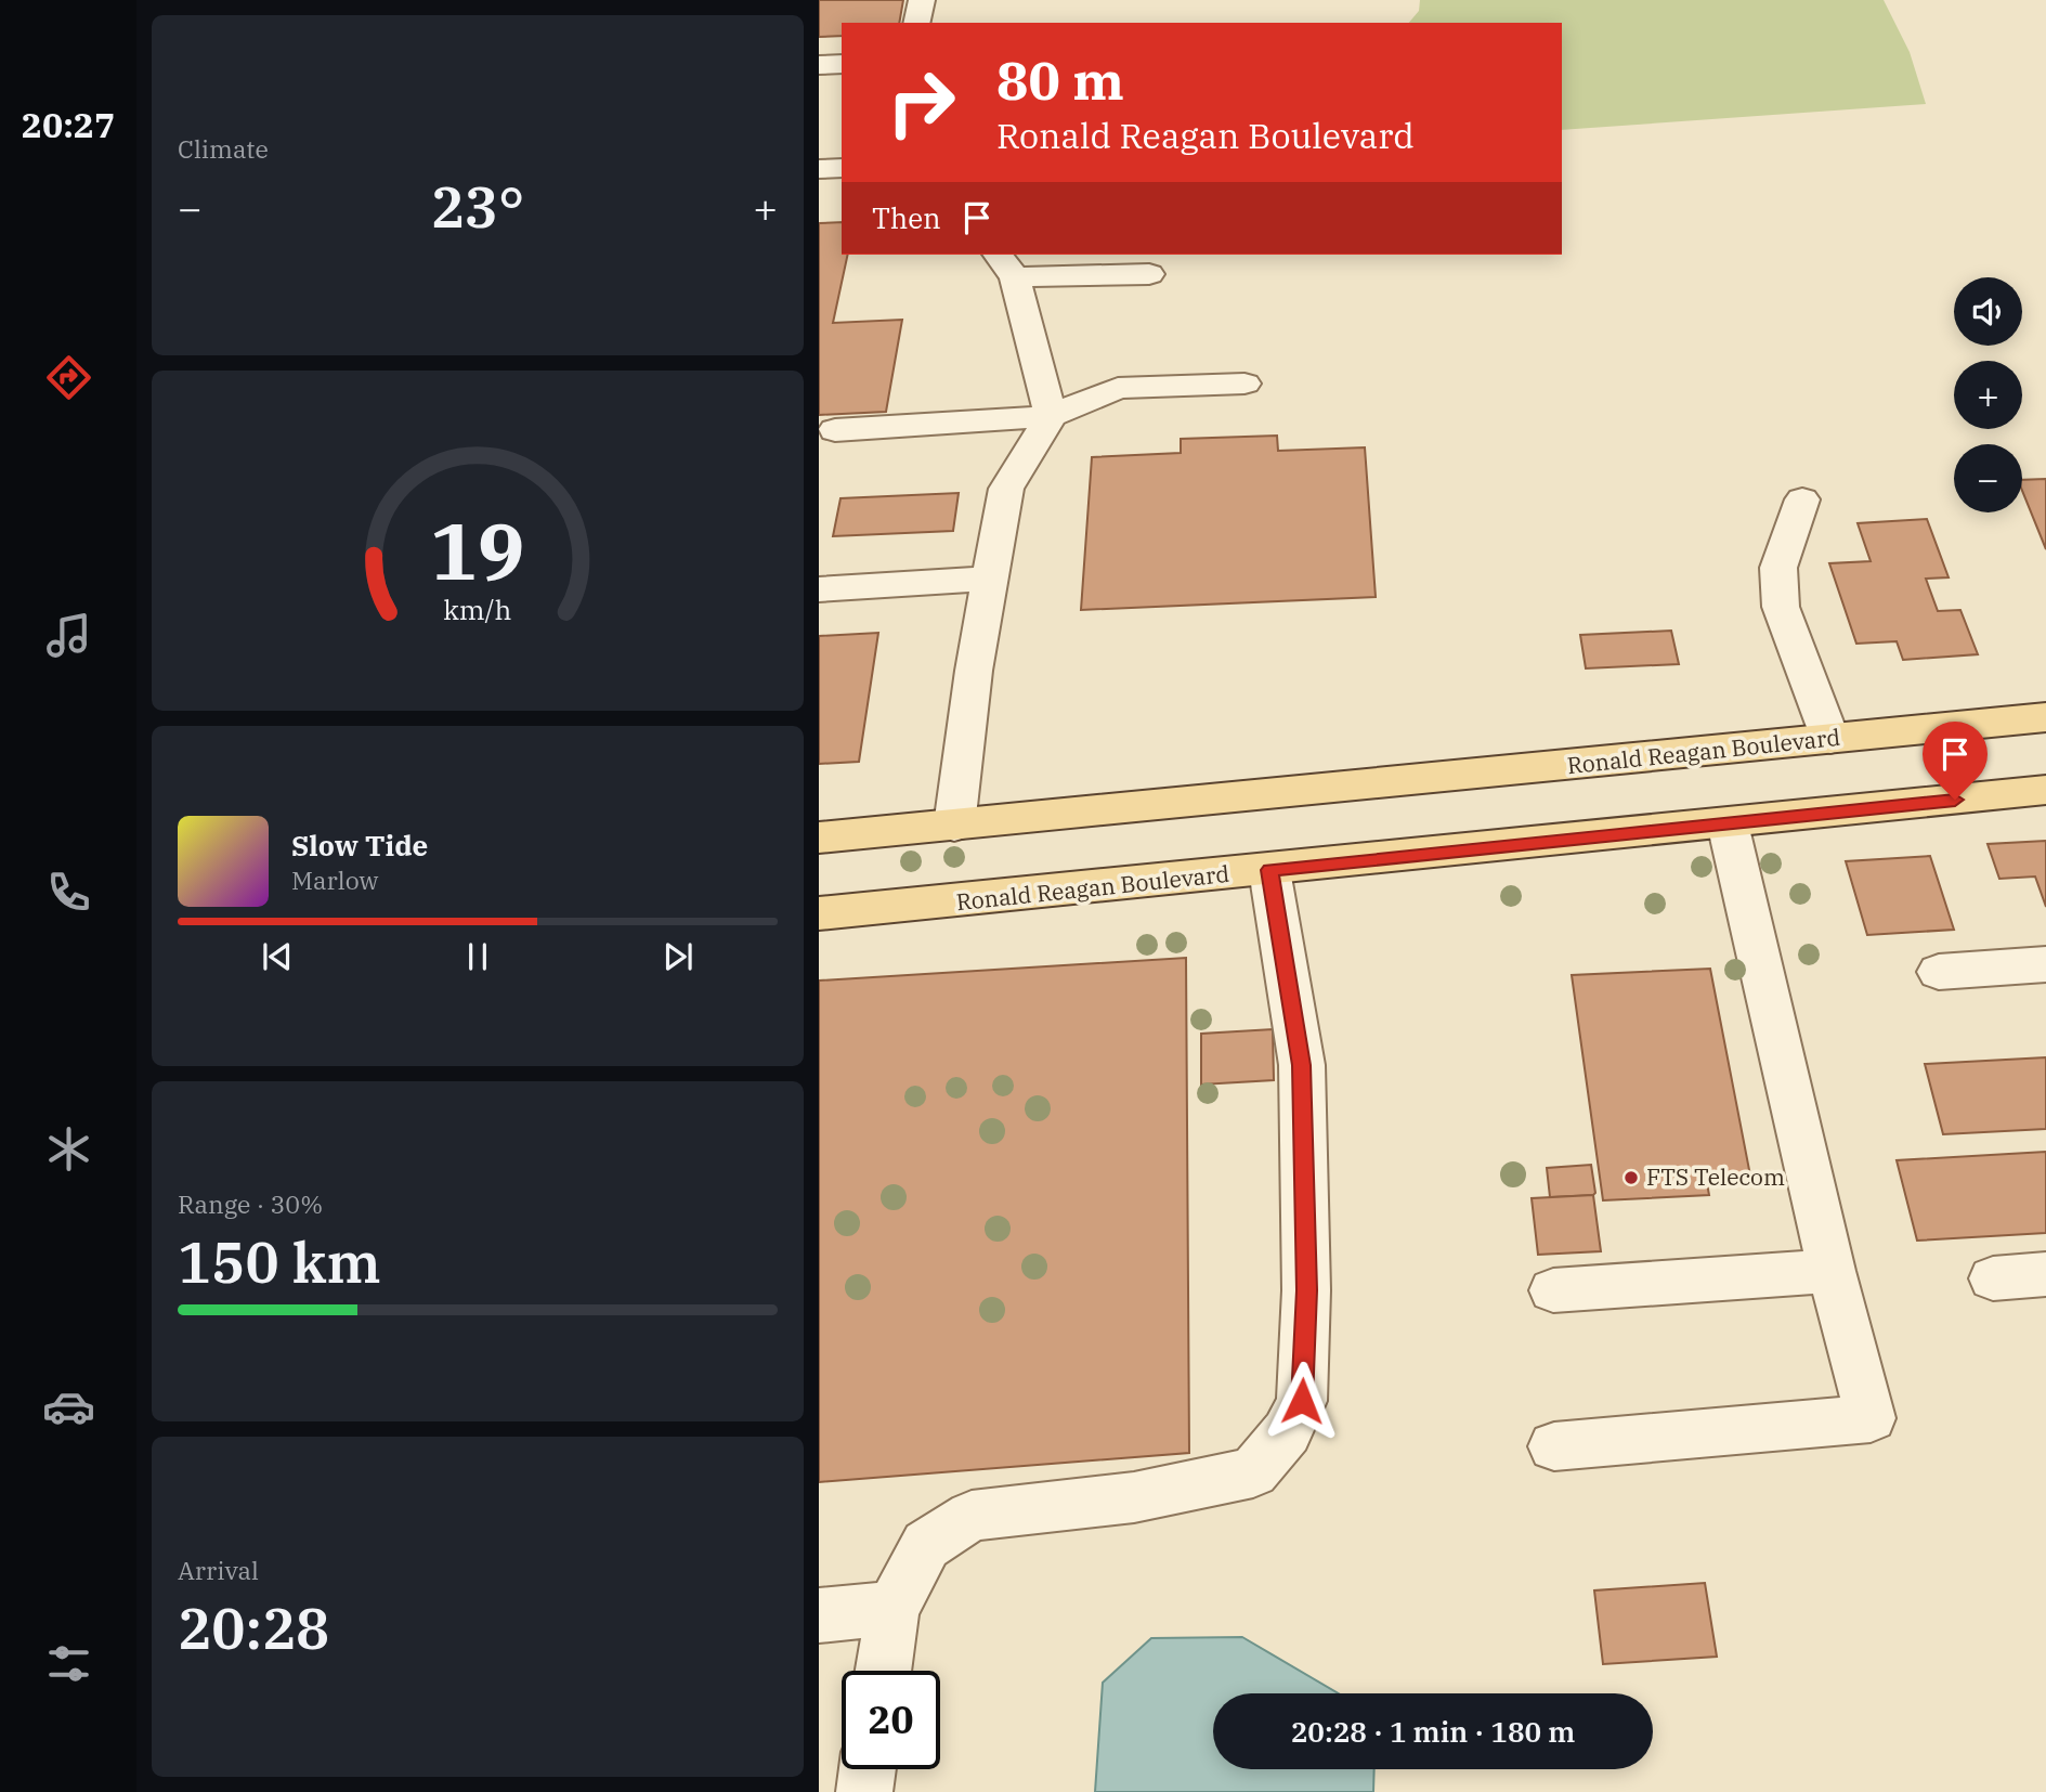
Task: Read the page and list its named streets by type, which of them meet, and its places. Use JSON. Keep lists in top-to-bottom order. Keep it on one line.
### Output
{"streets":{"main road":["Ronald Reagan Boulevard"]},"places":["FTS Telecom"],"page":{"tabs":"20:27","tile":["Climate",["Range · 30%","150 km"],["Arrival","20:28"]],"turn":["80 m","Ronald Reagan Boulevard"],"heat":["−","23°","+"],"then":"Then","map_buttons":["+","−"],"song":["Slow Tide","Marlow"],"limit":"20","trip":"20:28 · 1 min · 180 m","gauge":["19","km/h"]}}
